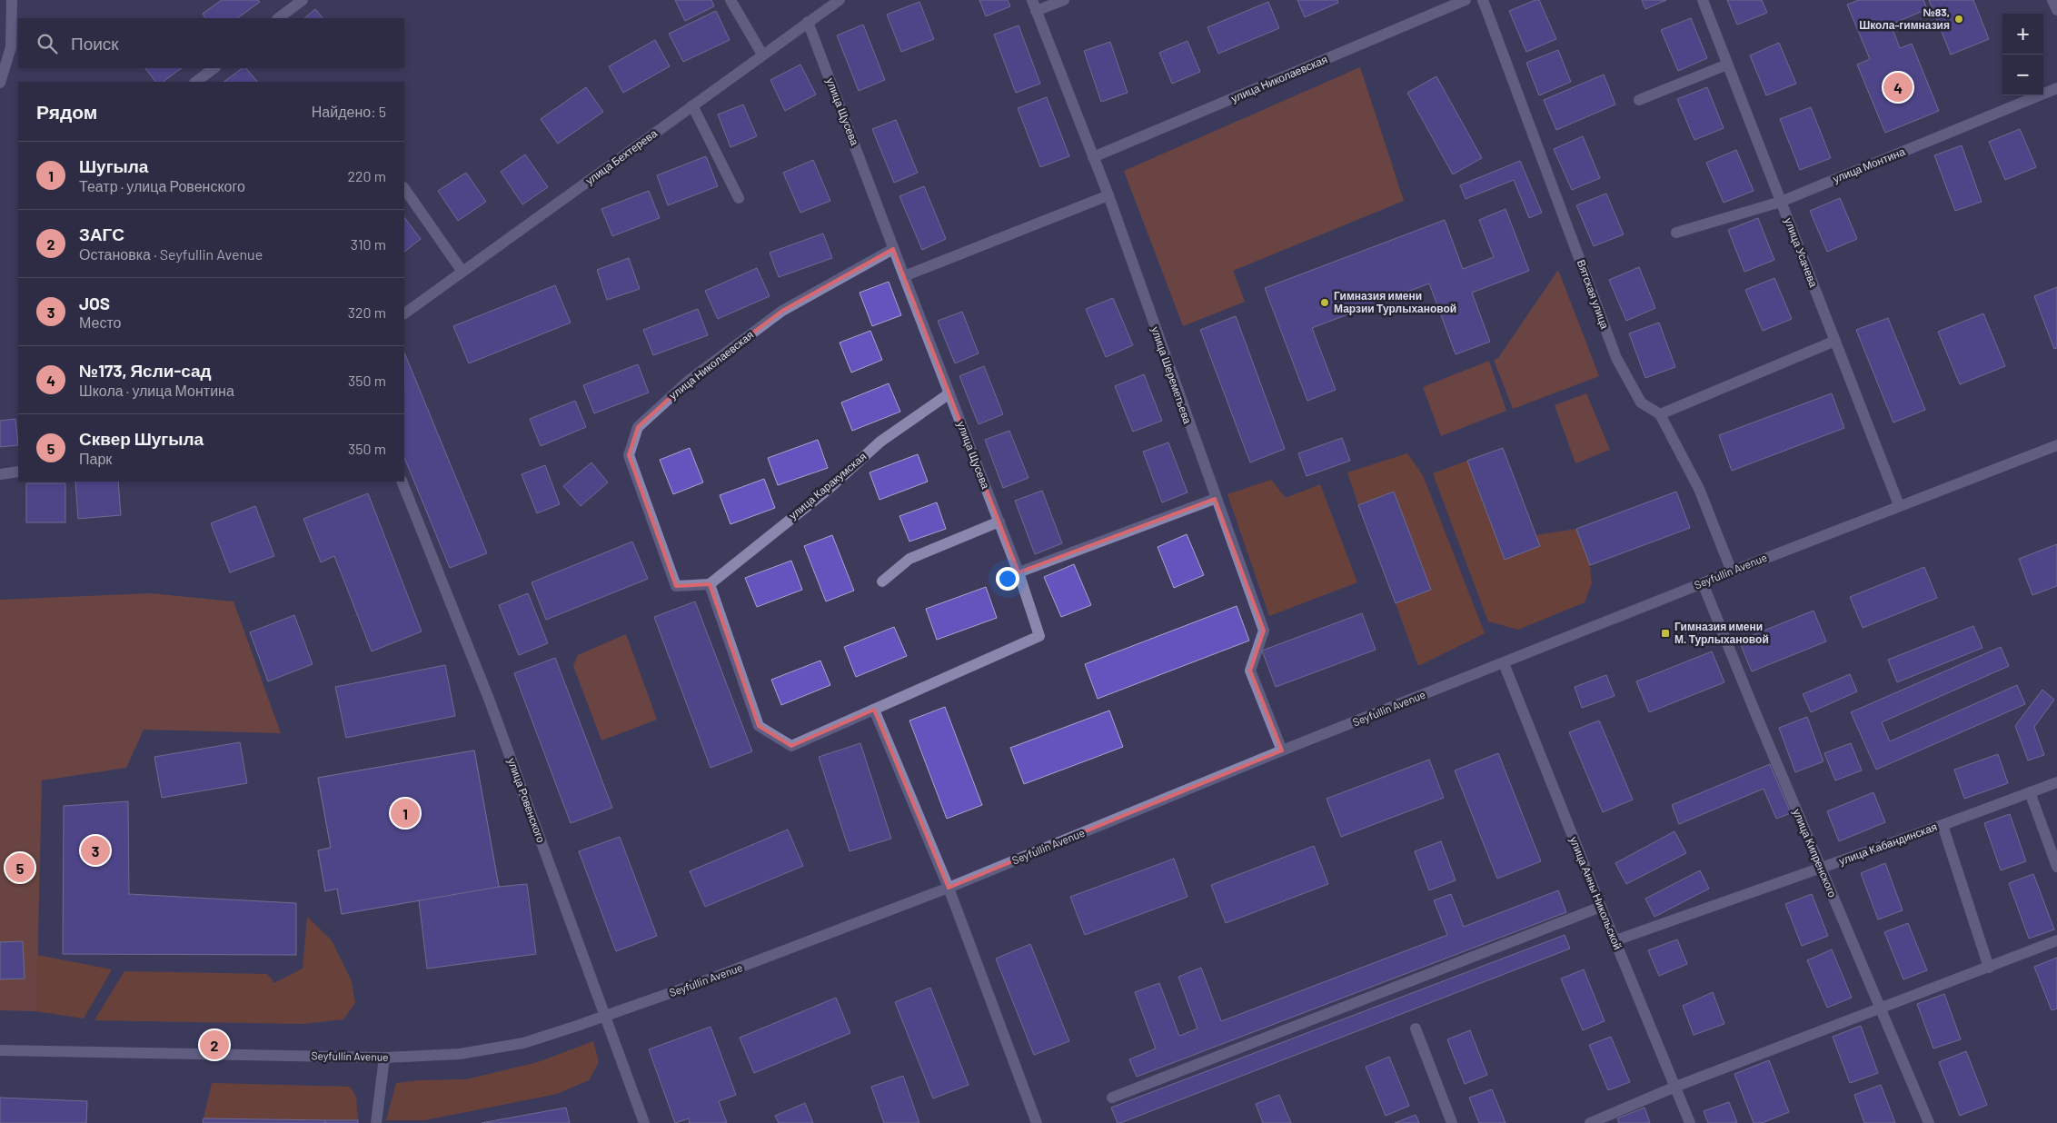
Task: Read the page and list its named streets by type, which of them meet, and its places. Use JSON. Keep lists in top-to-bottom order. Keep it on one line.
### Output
{"streets":{"street":["улица Николаевская","улица Щусева","улица Бехтерева","улица Монтина","улица Усачева","Вятская улица","улица Шереметьева","улица Каракумская","Seyfullin Avenue","улица Ровенского","улица Кабандинская","улица Кипренского","улица Анны Никольской"]},"crossings":[["улица Николаевская","улица Щусева"],["улица Николаевская","улица Шереметьева"],["улица Николаевская","улица Каракумская"],["улица Щусева","улица Бехтерева"],["улица Щусева","улица Каракумская"],["улица Монтина","улица Усачева"],["улица Усачева","Seyfullin Avenue"],["улица Шереметьева","Seyfullin Avenue"],["Seyfullin Avenue","улица Ровенского"],["Seyfullin Avenue","улица Кипренского"],["Seyfullin Avenue","улица Анны Никольской"],["улица Кабандинская","улица Кипренского"],["улица Кабандинская","улица Анны Никольской"]],"places":{"other":["№83, Школа-гимназия","Гимназия имени Марзии Турлыхановой"],"transit":["Гимназия имени М. Турлыхановой"]},"page":{"map_buttons":["+","−"],"search":"Поиск","pins":["4","1","3","5","2"],"heading":["Рядом","Найдено: 5"],"list":[{"mark":"1","name":"Шугыла","note":"Театр · улица Ровенского","value":"220 m"},{"mark":"2","name":"ЗАГС","note":"Остановка · Seyfullin Avenue","value":"310 m"},{"mark":"3","name":"JOS","note":"Место","value":"320 m"},{"mark":"4","name":"№173, Ясли-сад","note":"Школа · улица Монтина","value":"350 m"},{"mark":"5","name":"Сквер Шугыла","note":"Парк","value":"350 m"}]}}
